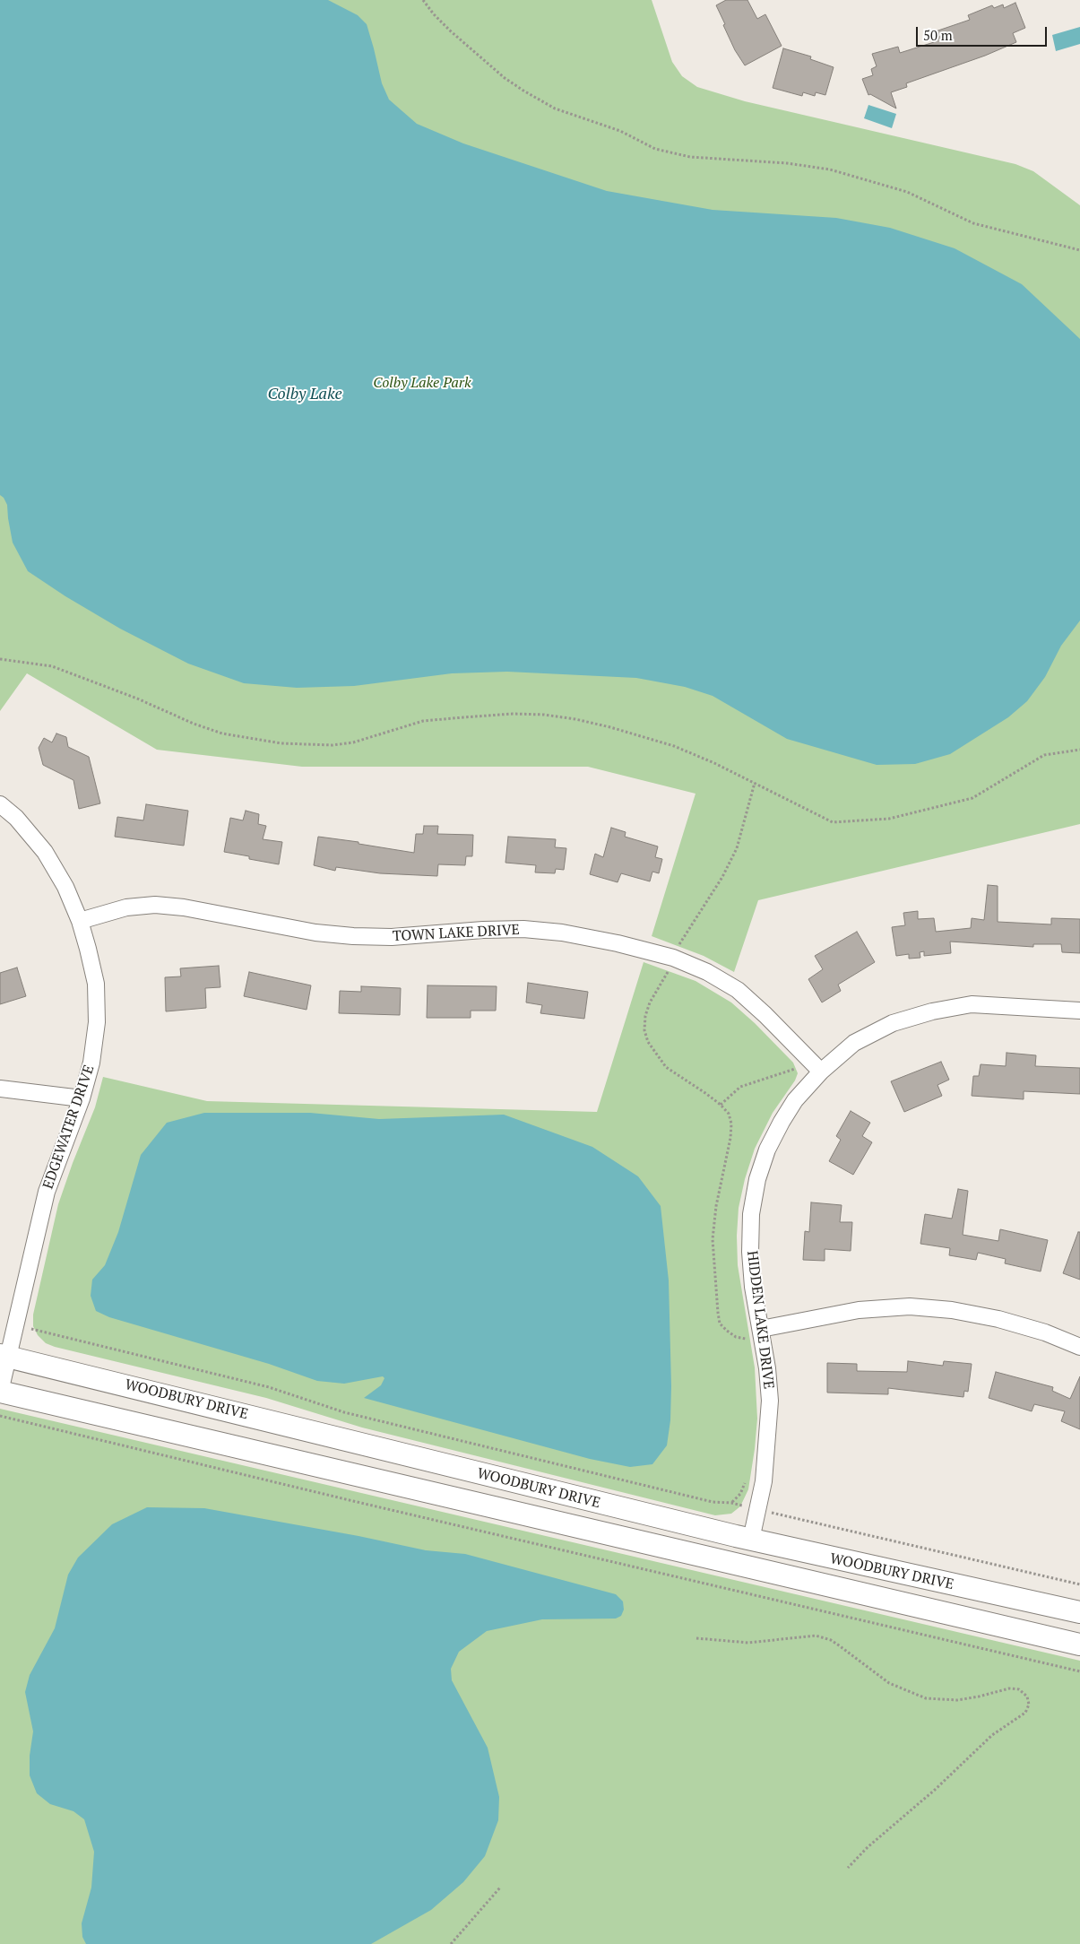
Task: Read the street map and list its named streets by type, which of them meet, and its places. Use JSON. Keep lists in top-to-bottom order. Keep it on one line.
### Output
{"streets":{"main road":["WOODBURY DRIVE"],"street":["TOWN LAKE DRIVE","EDGEWATER DRIVE","HIDDEN LAKE DRIVE"]},"crossings":[["TOWN LAKE DRIVE","EDGEWATER DRIVE"],["TOWN LAKE DRIVE","HIDDEN LAKE DRIVE"],["EDGEWATER DRIVE","WOODBURY DRIVE"],["HIDDEN LAKE DRIVE","WOODBURY DRIVE"]],"water":["Colby Lake"],"parks":["Colby Lake Park"],"scale_bar":"50 m"}
